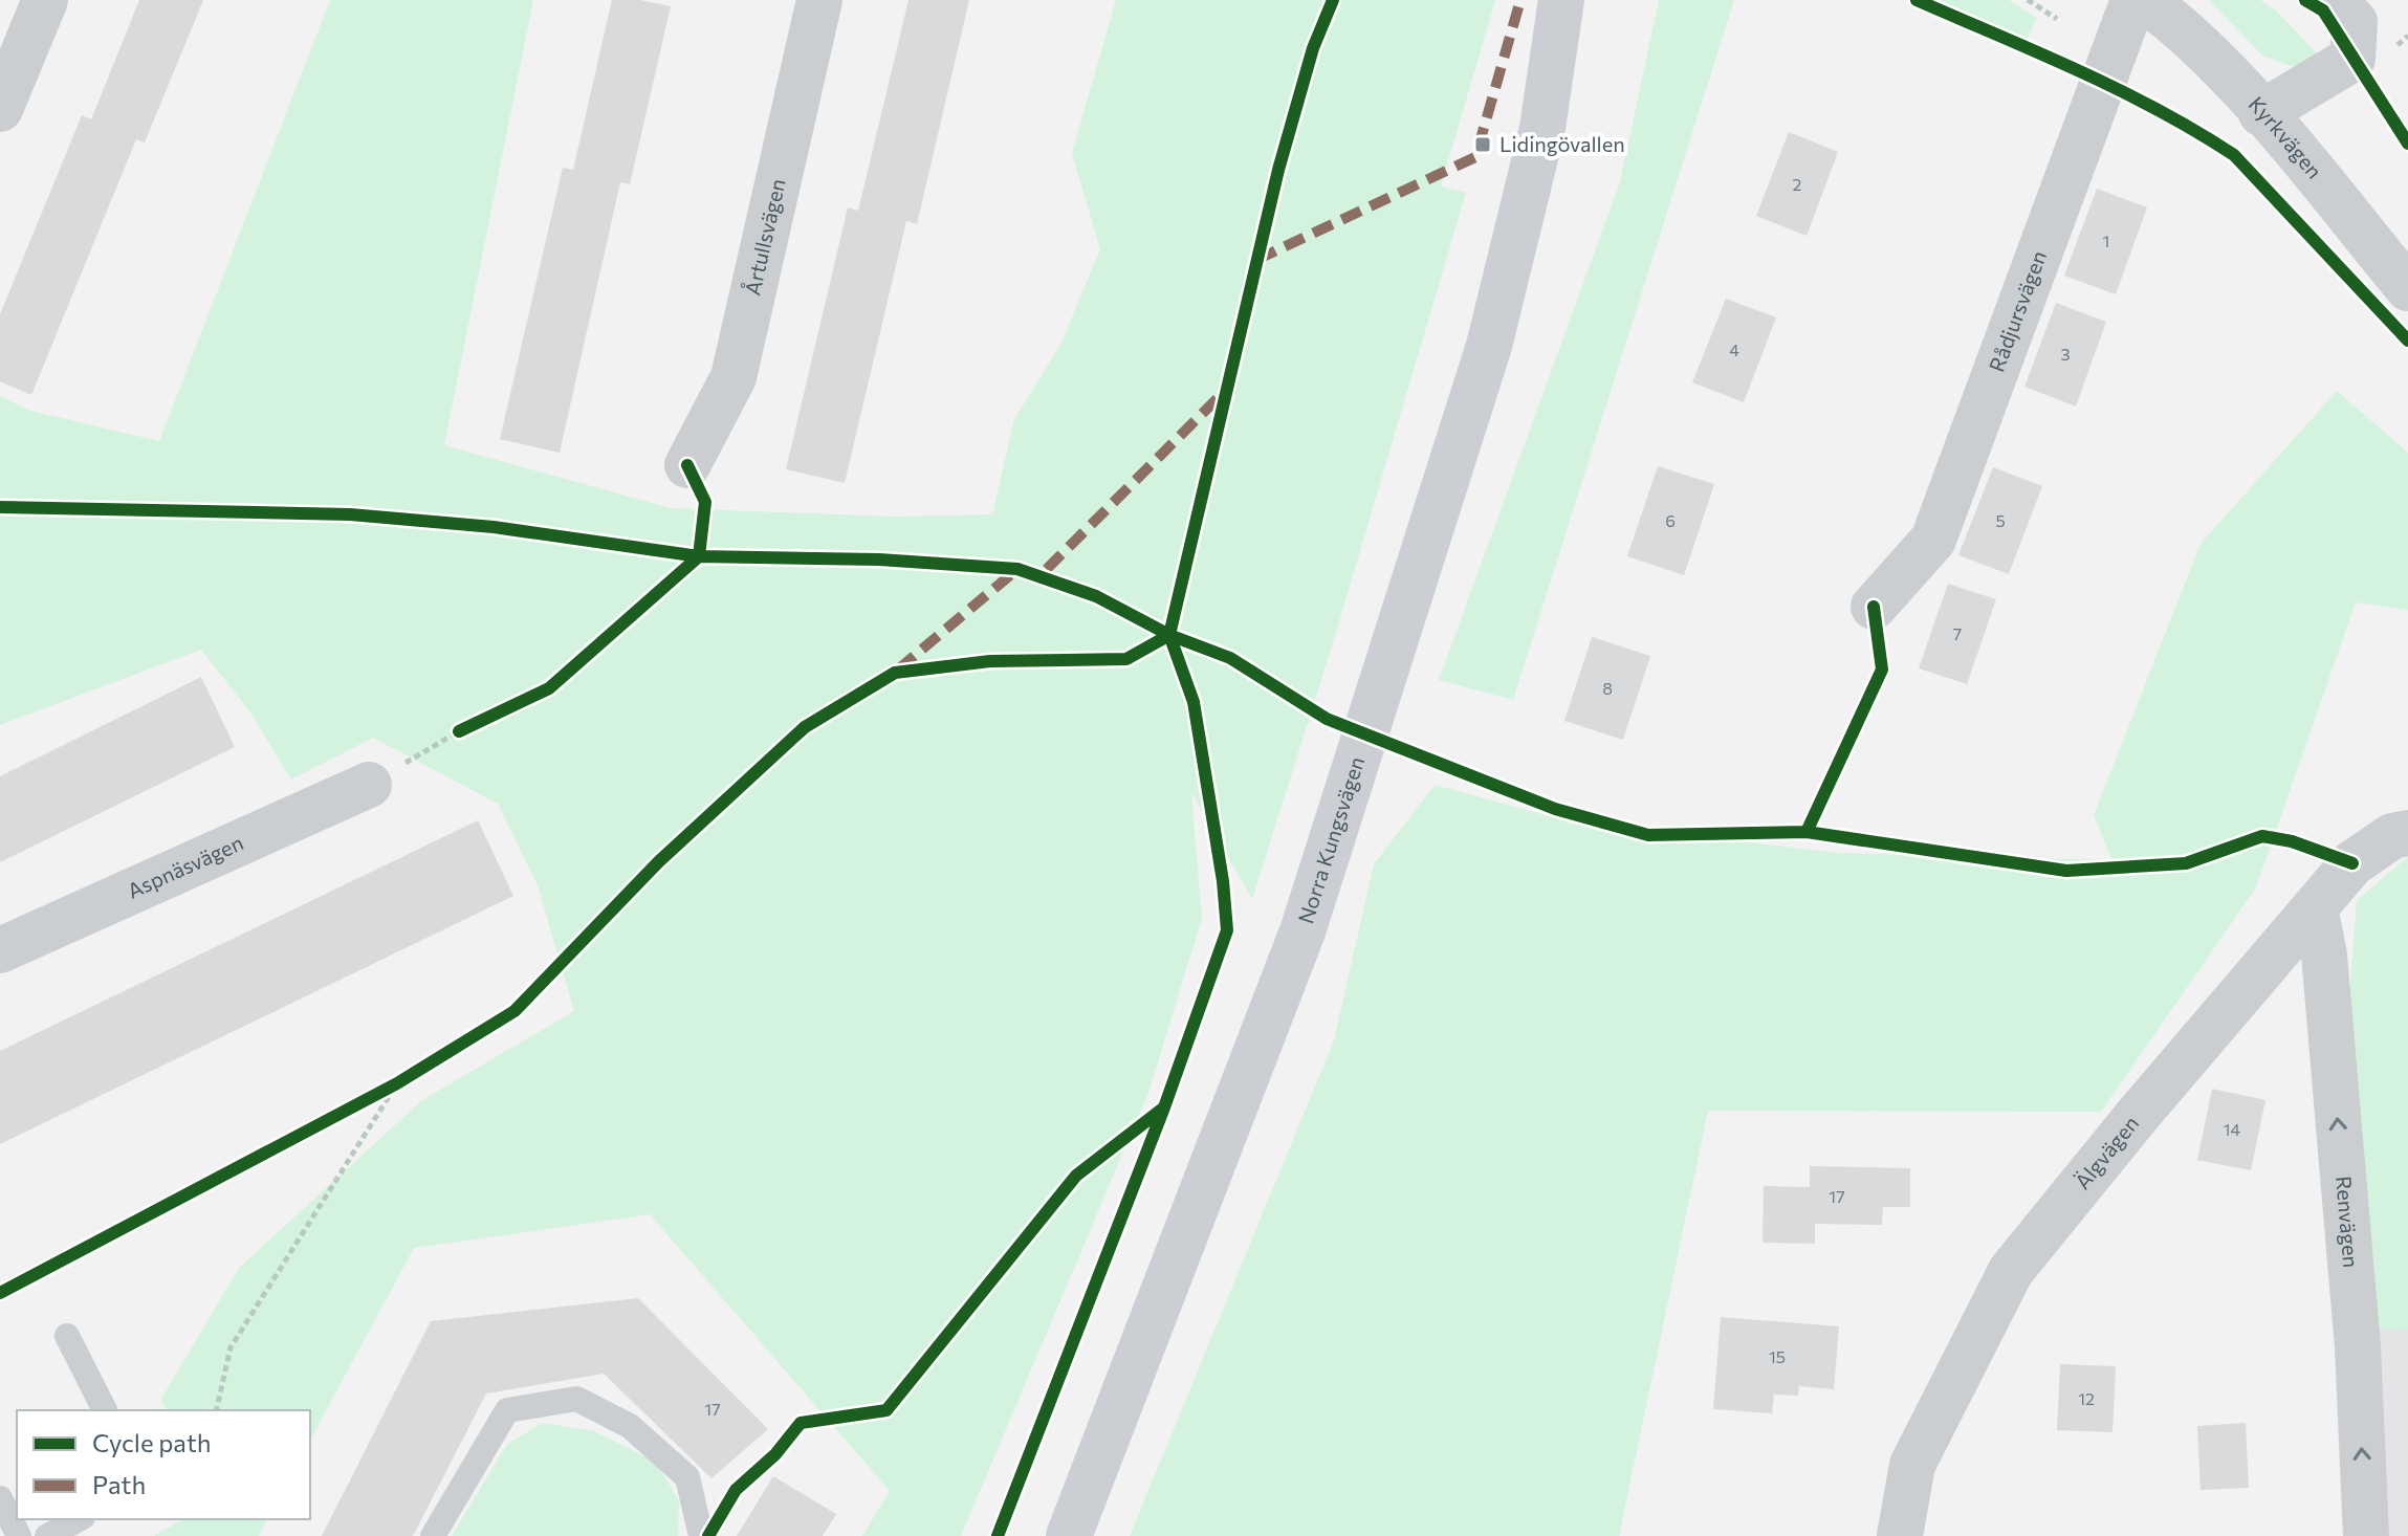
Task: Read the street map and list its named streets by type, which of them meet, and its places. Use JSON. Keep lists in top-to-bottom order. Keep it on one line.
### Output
{"streets":{"main road":["Norra Kungsvägen"],"street":["Kyrkvägen","Årtullsvägen","Rådjursvägen","Aspnäsvägen","Älgvägen","Renvägen"]},"crossings":[["Älgvägen","Renvägen"]],"one_way":["Renvägen"],"places":{"transit":["Lidingövallen"]},"house_numbers":["2","1","4","3","6","5","7","8","14","17","15","12","17"],"legend":["Cycle path","Path"]}
